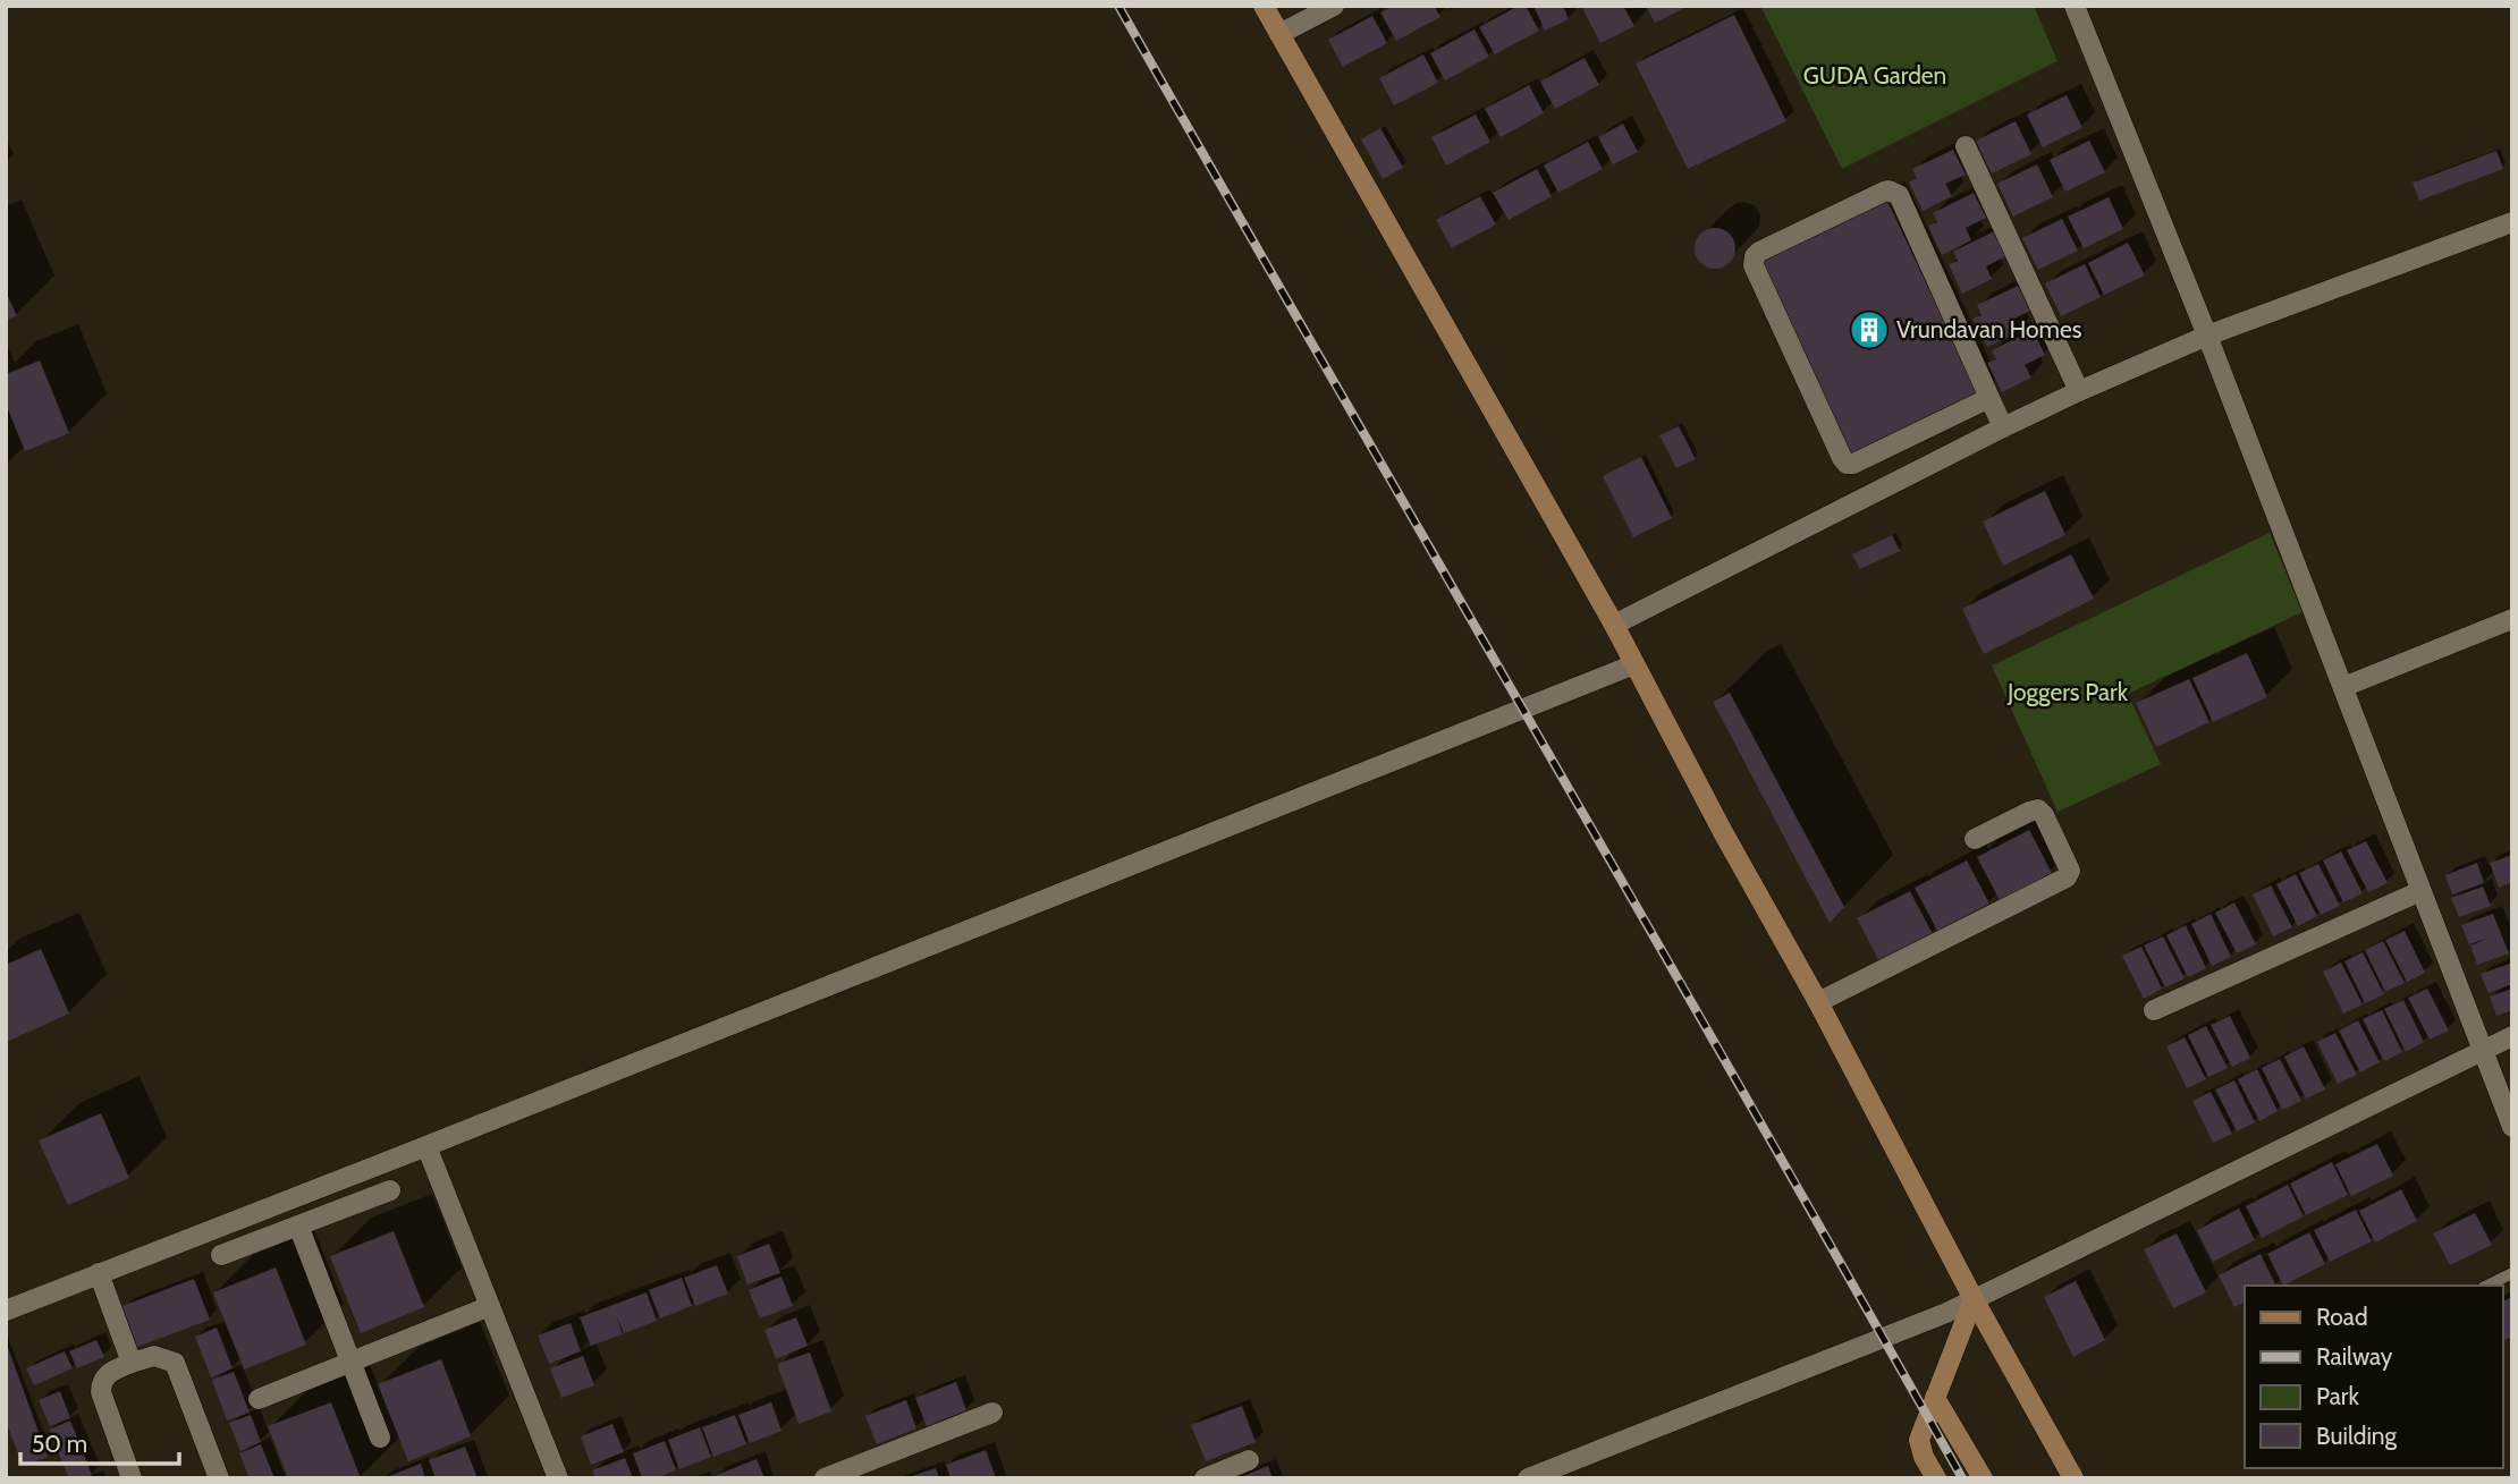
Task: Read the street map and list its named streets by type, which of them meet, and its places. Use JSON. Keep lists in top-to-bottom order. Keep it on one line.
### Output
{"parks":["GUDA Garden","Joggers Park"],"places":{"building":["Vrundavan Homes"]},"legend":["Road","Railway","Park","Building"],"scale_bar":"50 m"}
